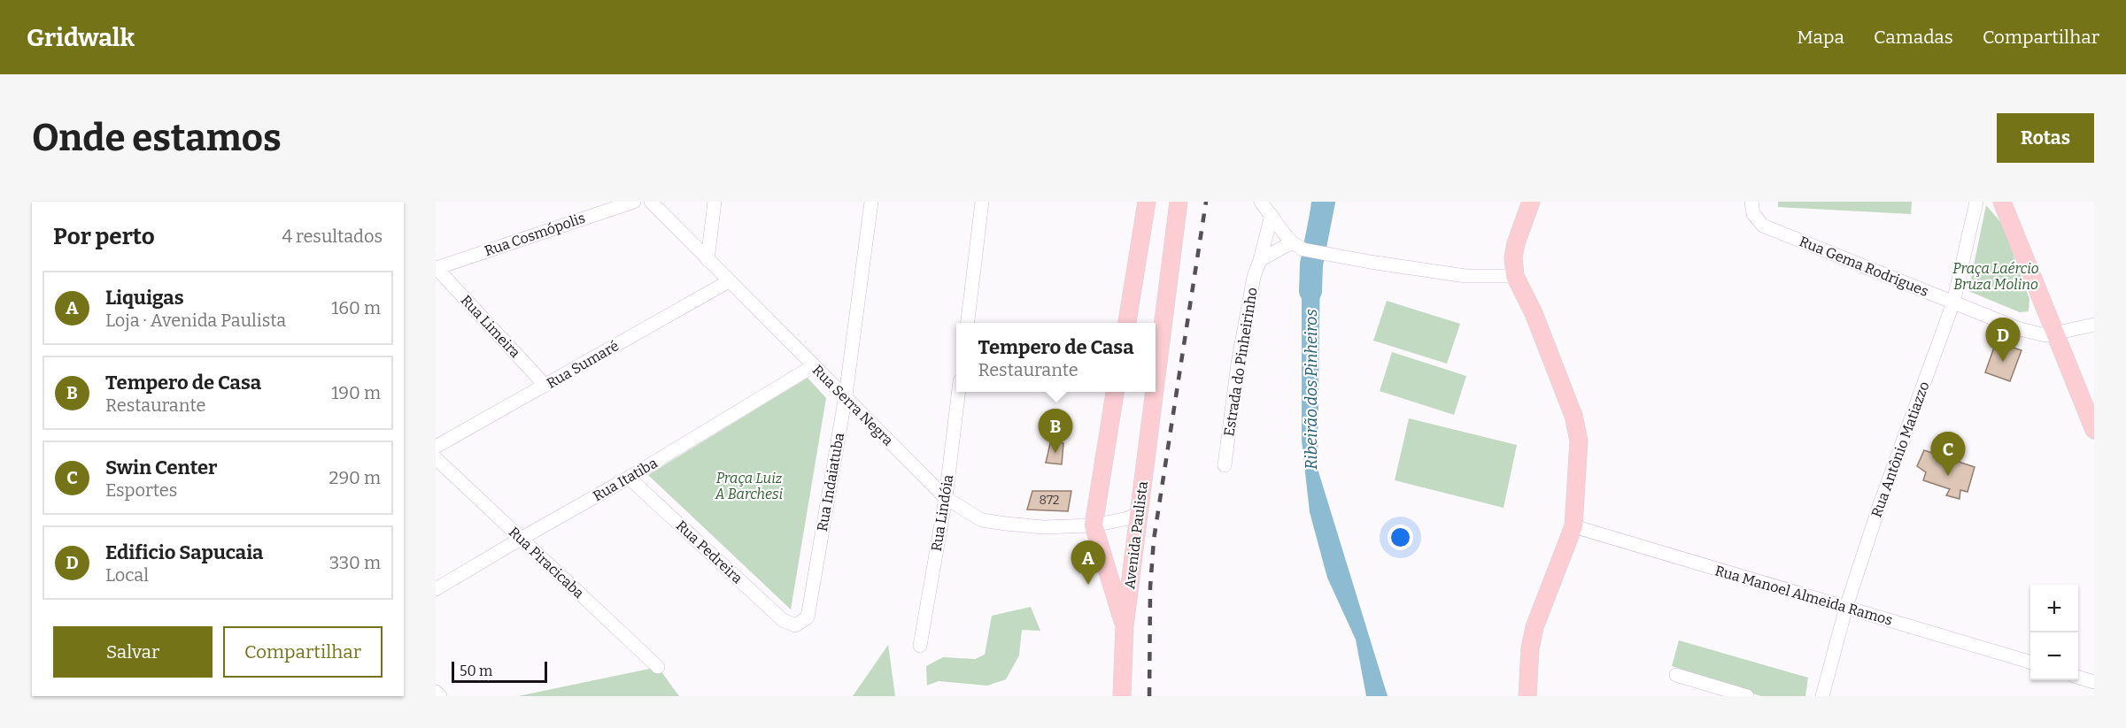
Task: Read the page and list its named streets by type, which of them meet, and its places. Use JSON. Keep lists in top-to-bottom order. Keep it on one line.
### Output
{"streets":{"main road":["Avenida Paulista"],"street":["Rua Cosmópolis","Rua Gema Rodrigues","Rua Limeira","Estrada do Pinheirinho","Rua Sumaré","Rua Serra Negra","Rua Antônio Matiazzo","Rua Itatiba","Rua Indaiatuba","Rua Lindóia","Rua Pedreira","Rua Piracicaba","Rua Manoel Almeida Ramos"]},"crossings":[["Rua Cosmópolis","Rua Limeira"],["Rua Gema Rodrigues","Rua Antônio Matiazzo"],["Rua Limeira","Rua Sumaré"],["Rua Sumaré","Rua Serra Negra"],["Rua Serra Negra","Rua Itatiba"],["Rua Serra Negra","Rua Indaiatuba"],["Rua Serra Negra","Rua Lindóia"],["Rua Serra Negra","Avenida Paulista"],["Rua Antônio Matiazzo","Rua Manoel Almeida Ramos"],["Rua Itatiba","Rua Pedreira"],["Rua Itatiba","Rua Piracicaba"],["Rua Indaiatuba","Rua Pedreira"]],"water":["Ribeirão dos Pinheiros"],"parks":["Praça Laércio Bruza Molino","Praça Luiz A Barchesi"],"house_numbers":["872"],"scale_bar":"50 m","page":{"header":"Gridwalk","nav":["Mapa","Camadas","Compartilhar"],"buttons":["Rotas",["Salvar","Compartilhar"]],"title":"Onde estamos","heading":["Por perto","4 resultados"],"list":[{"mark":"A","name":"Liquigas","note":"Loja · Avenida Paulista","value":"160 m"},{"mark":"B","name":"Tempero de Casa","note":"Restaurante","value":"190 m"},{"mark":"C","name":"Swin Center","note":"Esportes","value":"290 m"},{"mark":"D","name":"Edificio Sapucaia","note":"Local","value":"330 m"}],"pins":["D","B","C","A"],"popup":["Tempero de Casa","Restaurante"],"map_buttons":["+","−"],"scale":"50 m"}}
